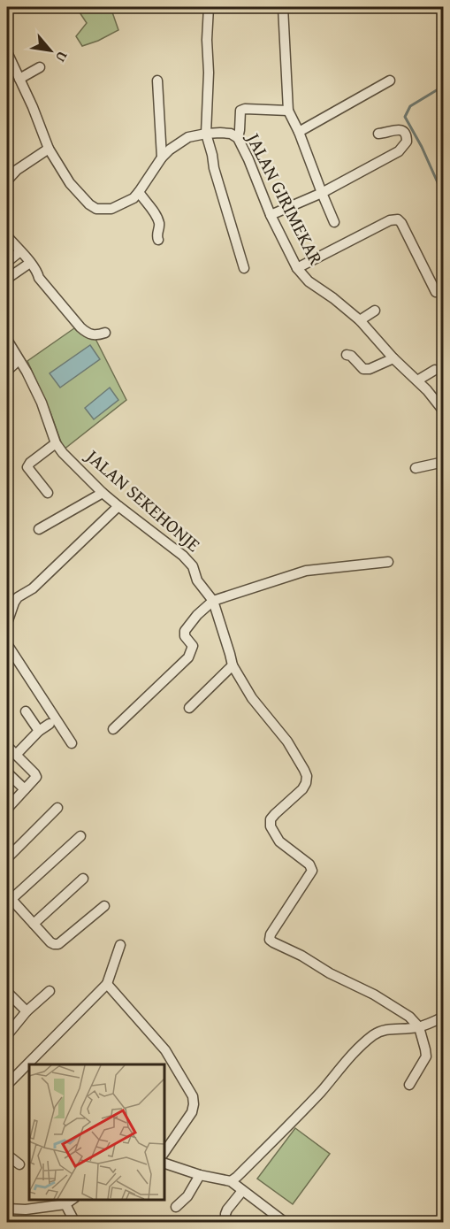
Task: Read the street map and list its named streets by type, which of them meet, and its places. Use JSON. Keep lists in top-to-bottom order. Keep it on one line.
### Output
{"streets":{"street":["JALAN GIRIMEKAR","JALAN SEKEHONJE"]},"north":"bottom right"}
